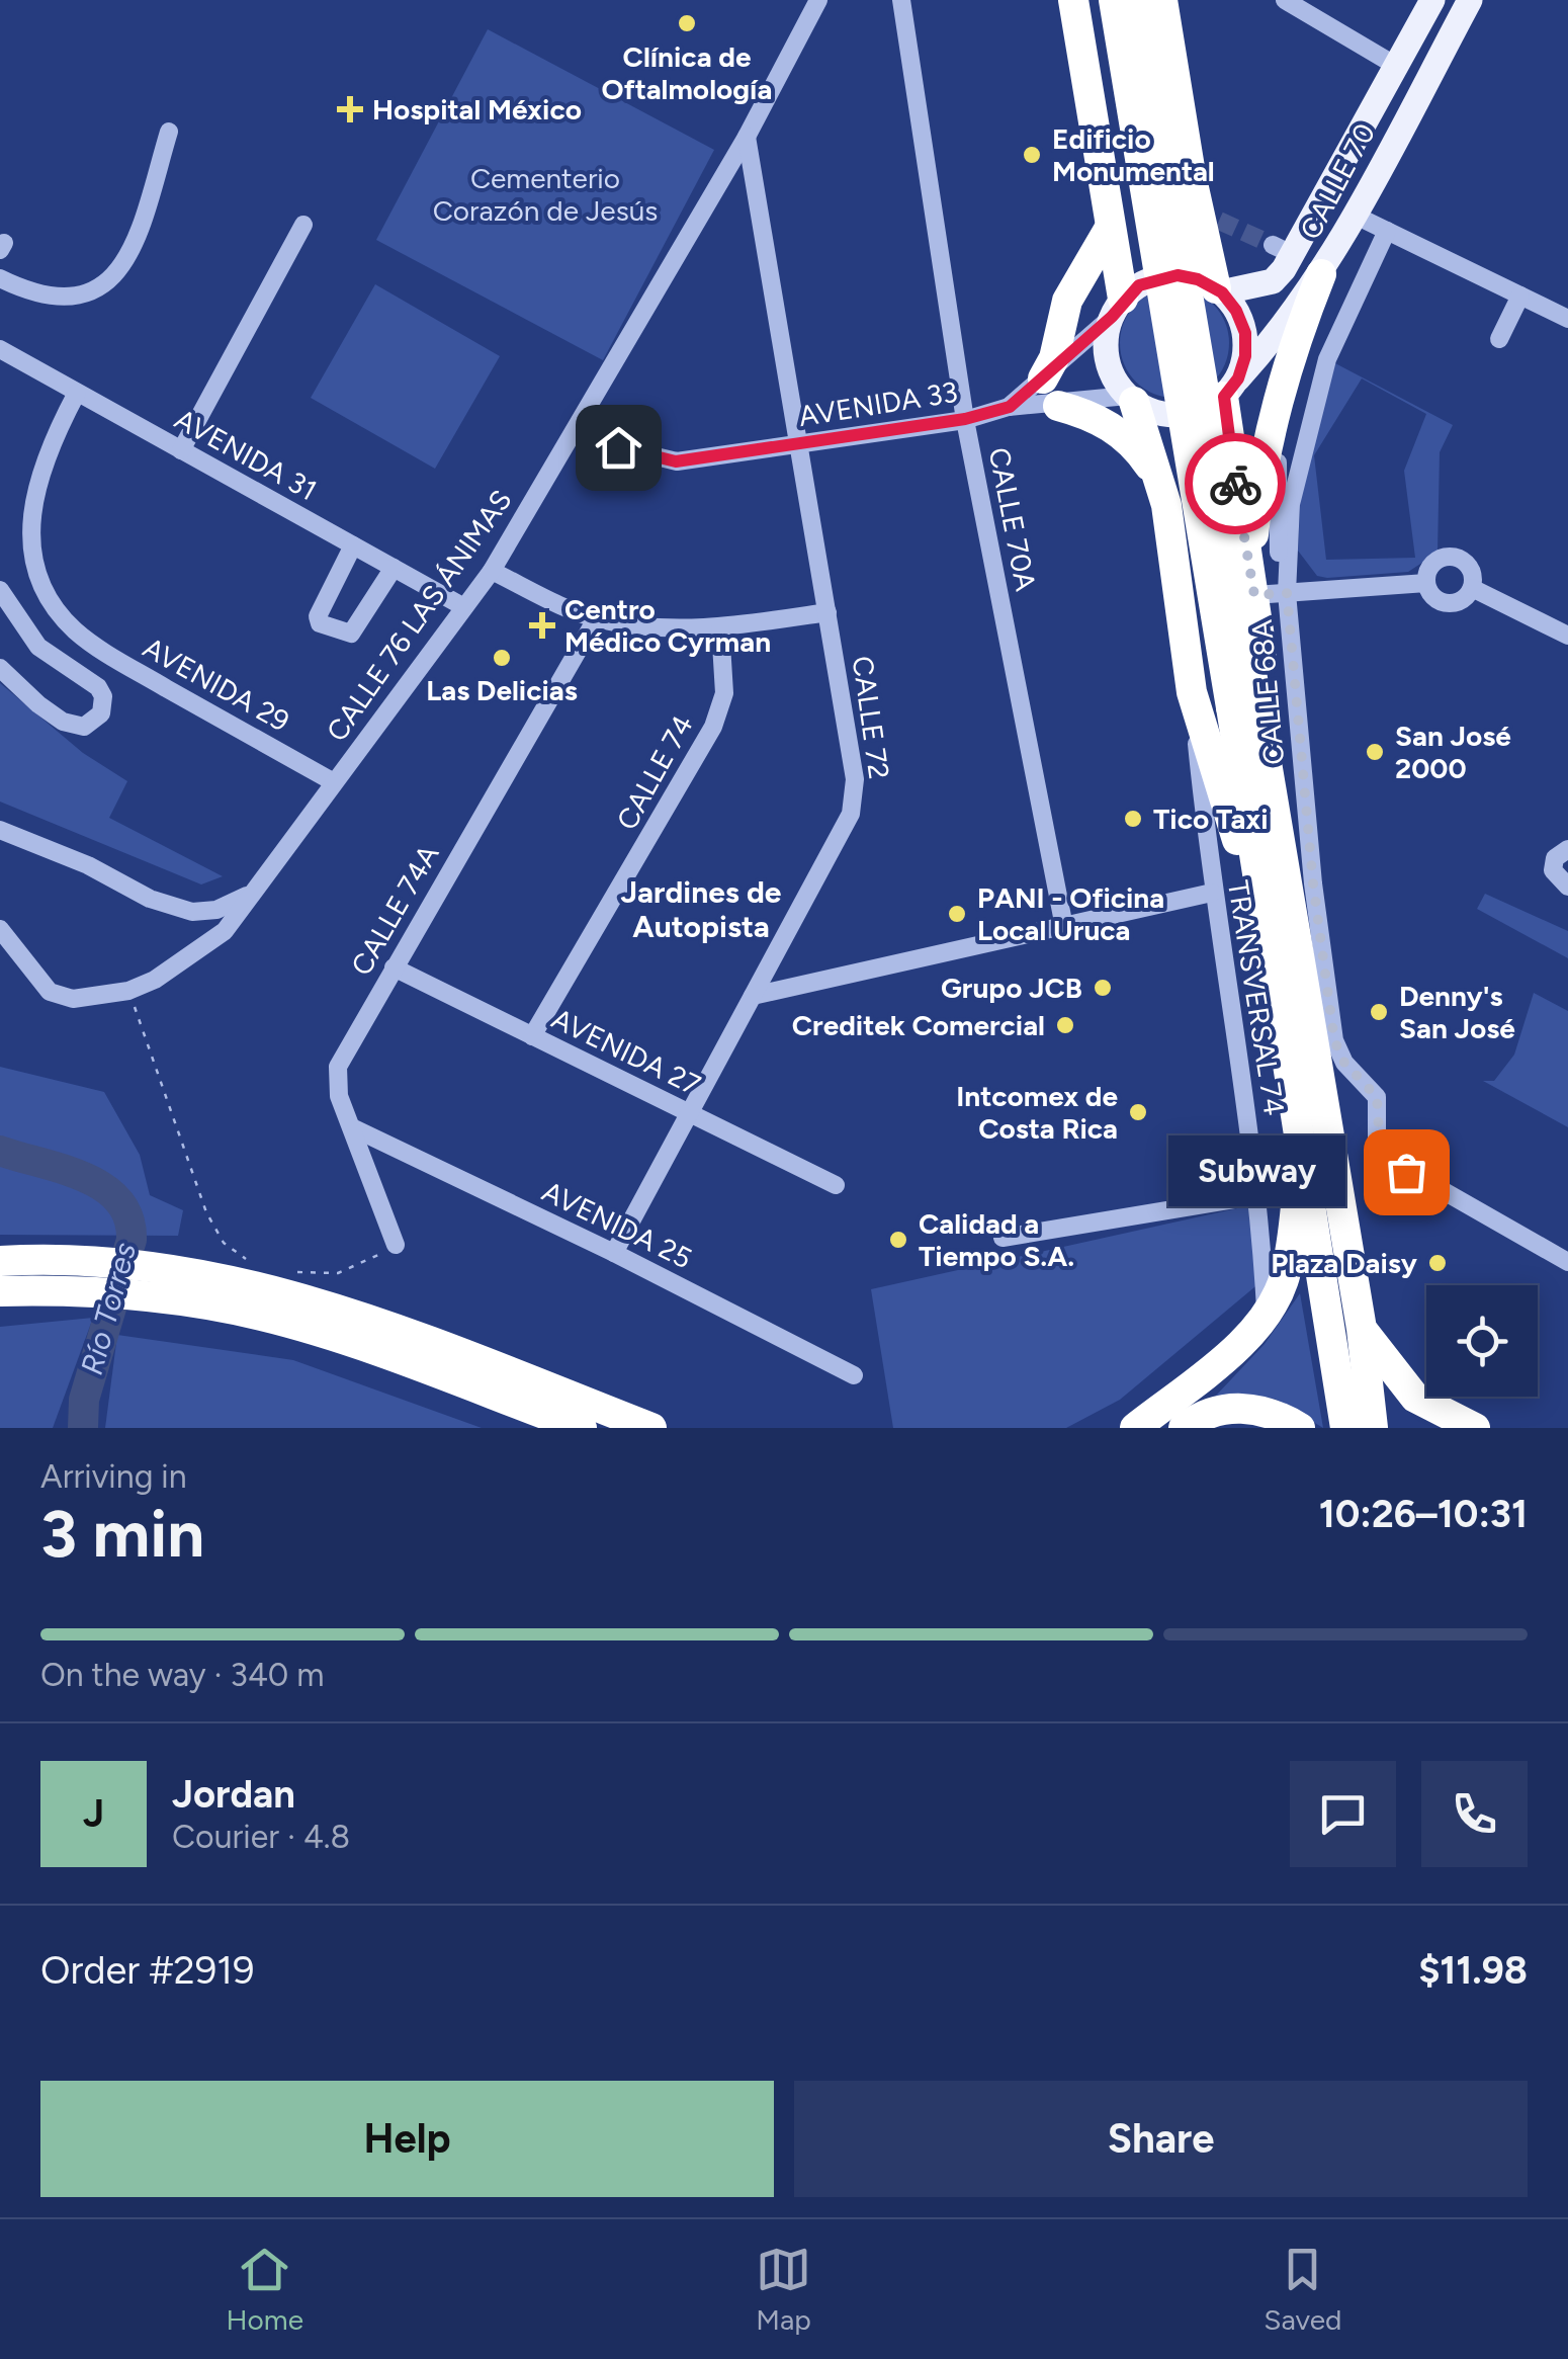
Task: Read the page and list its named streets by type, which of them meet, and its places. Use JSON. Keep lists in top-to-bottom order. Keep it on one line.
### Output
{"streets":{"main road":["CALLE 70"],"street":["AVENIDA 33","AVENIDA 31","CALLE 70A","CALLE 76 LAS ÁNIMAS","AVENIDA 29","CALLE 68A","CALLE 72","CALLE 74","CALLE 74A","TRANSVERSAL 74","AVENIDA 27","AVENIDA 25"]},"crossings":[["CALLE 70","AVENIDA 33"],["AVENIDA 33","CALLE 70A"],["AVENIDA 33","CALLE 76 LAS ÁNIMAS"],["AVENIDA 33","CALLE 72"],["AVENIDA 31","CALLE 76 LAS ÁNIMAS"],["CALLE 76 LAS ÁNIMAS","AVENIDA 29"],["CALLE 76 LAS ÁNIMAS","CALLE 72"],["CALLE 72","AVENIDA 27"],["CALLE 72","AVENIDA 25"],["CALLE 74","AVENIDA 27"],["CALLE 74A","AVENIDA 27"],["CALLE 74A","AVENIDA 25"]],"districts":["Jardines de Autopista"],"water":["Río Torres"],"parks":["Cementerio Corazón de Jesús"],"places":{"other":["Clínica de Oftalmología","Edificio Monumental","Las Delicias","San José 2000","Tico Taxi","PANI - Oficina Local Uruca","Grupo JCB","Denny's San José","Creditek Comercial","Intcomex de Costa Rica","Subway","Calidad a Tiempo S.A.","Plaza Daisy"],"health":["Hospital México","Centro Médico Cyrman"]},"page":{"bubble":"Subway","heading":["3 min","Arriving in","10:26–10:31"],"panel":["Jordan","Courier · 4.8","Order #2919","$11.98"],"bar":"On the way · 340 m","round":"J","buttons":["Help","Share"],"tabs":["Home","Map","Saved"]}}
